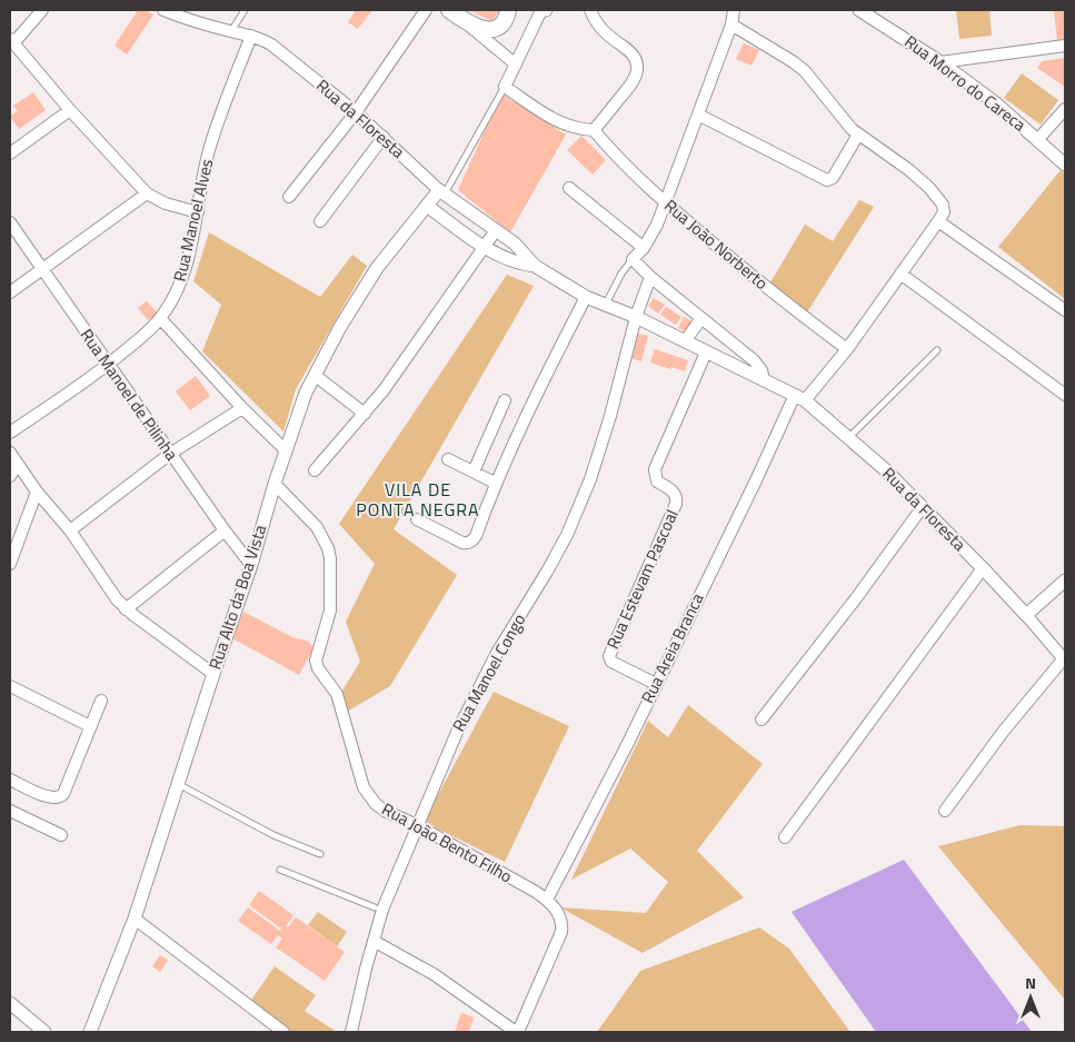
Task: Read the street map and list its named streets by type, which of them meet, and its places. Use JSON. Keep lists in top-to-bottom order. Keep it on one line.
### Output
{"streets":{"street":["Rua Morro do Careca","Rua da Floresta","Rua Manoel Alves","Rua João Norberto","Rua Manoel de Pilinha","Rua Estevam Pascoal","Rua Alto da Boa Vista","Rua Areia Branca","Rua Manoel Congo","Rua João Bento Filho"]},"crossings":[["Rua da Floresta","Rua Manoel Alves"],["Rua da Floresta","Rua Estevam Pascoal"],["Rua da Floresta","Rua Alto da Boa Vista"],["Rua da Floresta","Rua Areia Branca"],["Rua da Floresta","Rua Manoel Congo"],["Rua Manoel Alves","Rua Manoel de Pilinha"],["Rua João Norberto","Rua Areia Branca"],["Rua Manoel de Pilinha","Rua Alto da Boa Vista"],["Rua Estevam Pascoal","Rua Areia Branca"],["Rua Alto da Boa Vista","Rua João Bento Filho"],["Rua Areia Branca","Rua João Bento Filho"],["Rua Manoel Congo","Rua João Bento Filho"]],"districts":["VILA DE PONTA NEGRA"],"north":"top"}
